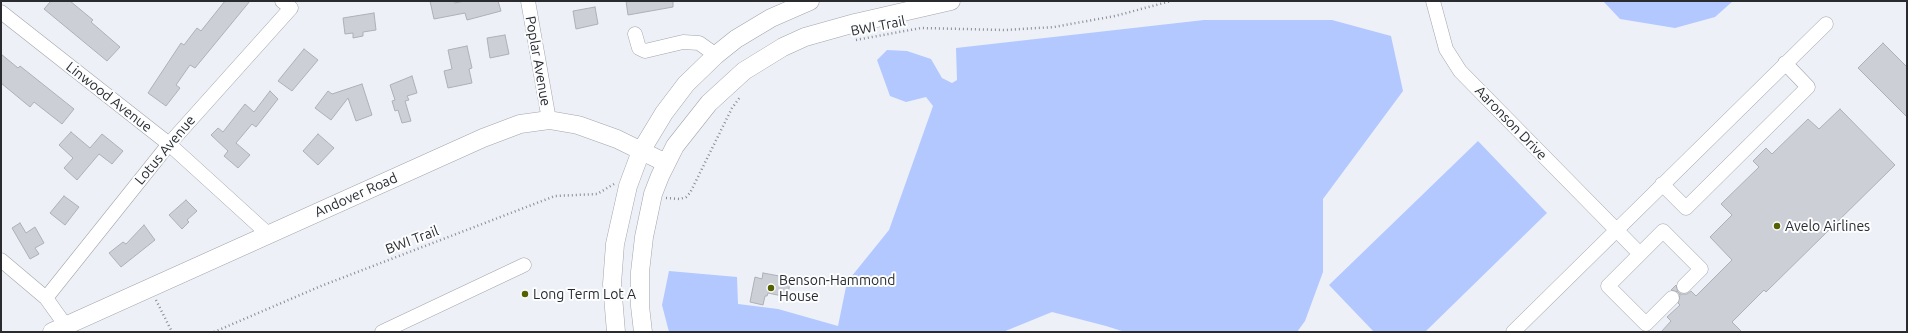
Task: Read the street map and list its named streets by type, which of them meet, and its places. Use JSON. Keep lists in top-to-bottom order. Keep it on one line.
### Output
{"streets":{"main road":["Andover Road"],"street":["Poplar Avenue","Linwood Avenue","Aaronson Drive","Lotus Avenue"],"path":["BWI Trail"]},"crossings":[["Poplar Avenue","Andover Road"],["Linwood Avenue","Lotus Avenue"],["Linwood Avenue","Andover Road"]],"places":["Avelo Airlines","Benson-Hammond House","Long Term Lot A"]}
